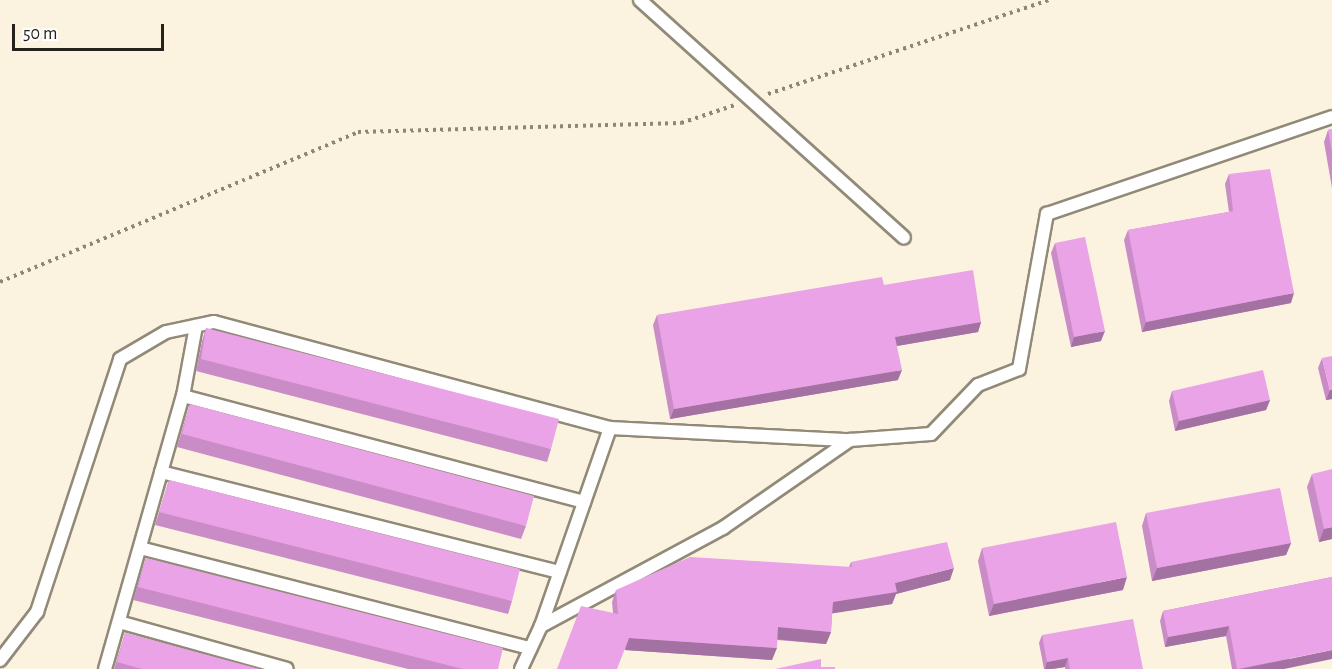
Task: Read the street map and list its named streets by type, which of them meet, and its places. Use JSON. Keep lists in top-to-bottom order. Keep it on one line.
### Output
{"scale_bar":"50 m"}
